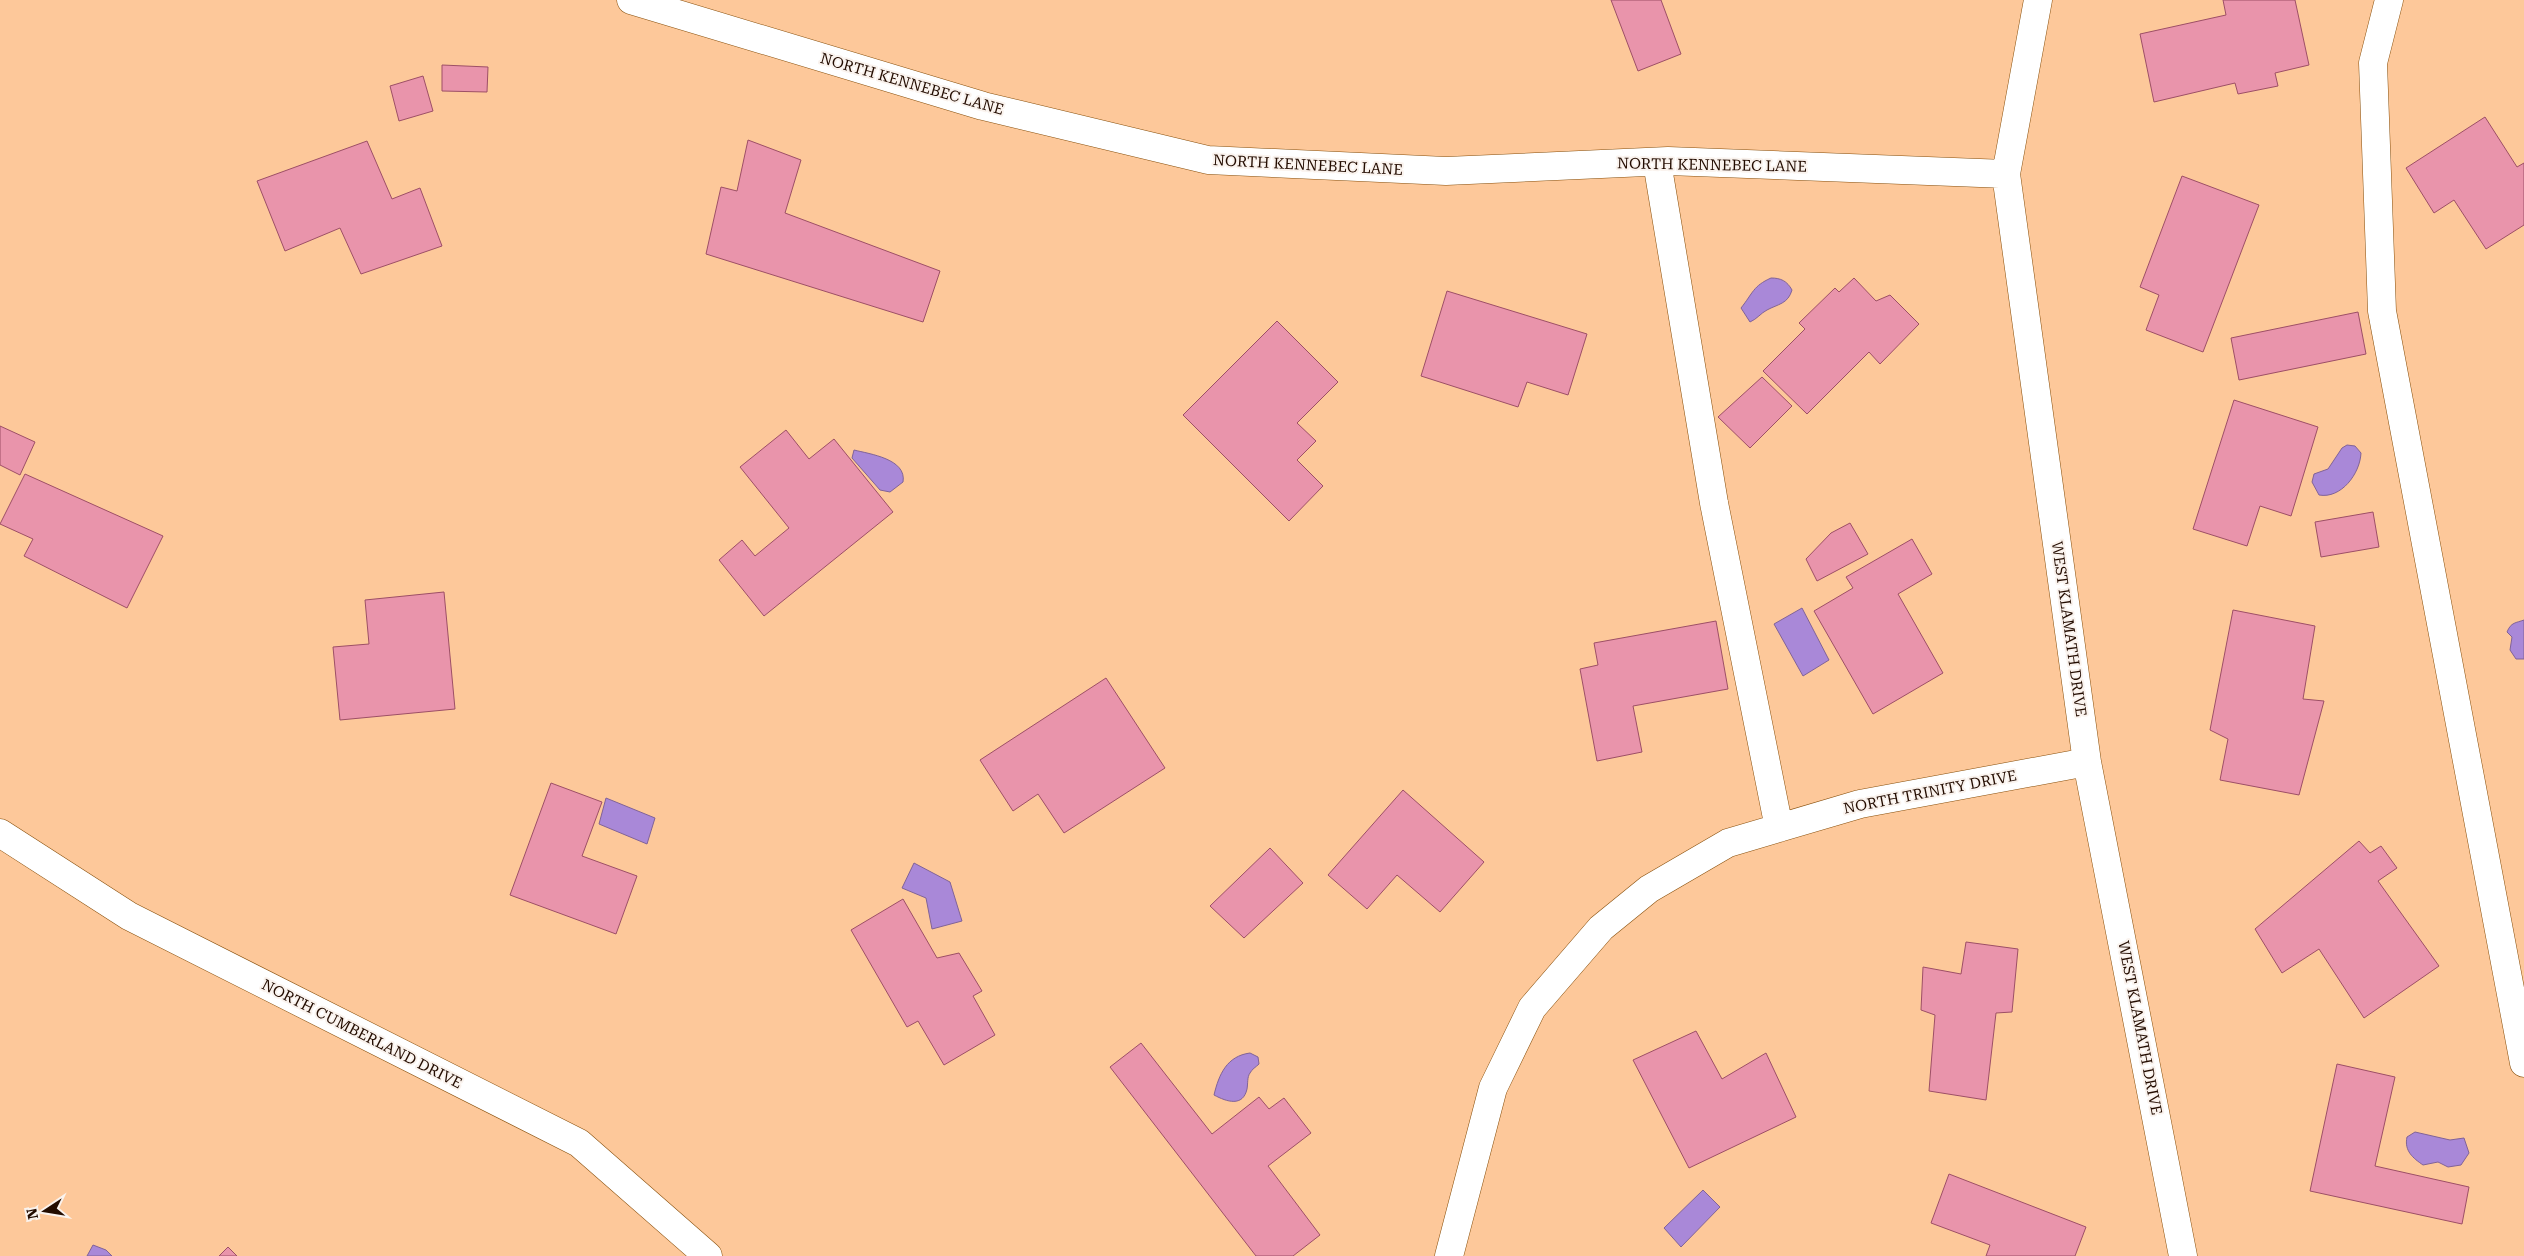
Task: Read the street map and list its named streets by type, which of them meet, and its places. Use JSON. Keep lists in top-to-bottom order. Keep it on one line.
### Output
{"streets":{"street":["NORTH KENNEBEC LANE","WEST KLAMATH DRIVE","NORTH TRINITY DRIVE","NORTH CUMBERLAND DRIVE"]},"crossings":[["NORTH KENNEBEC LANE","WEST KLAMATH DRIVE"],["WEST KLAMATH DRIVE","NORTH TRINITY DRIVE"]],"north":"left"}
